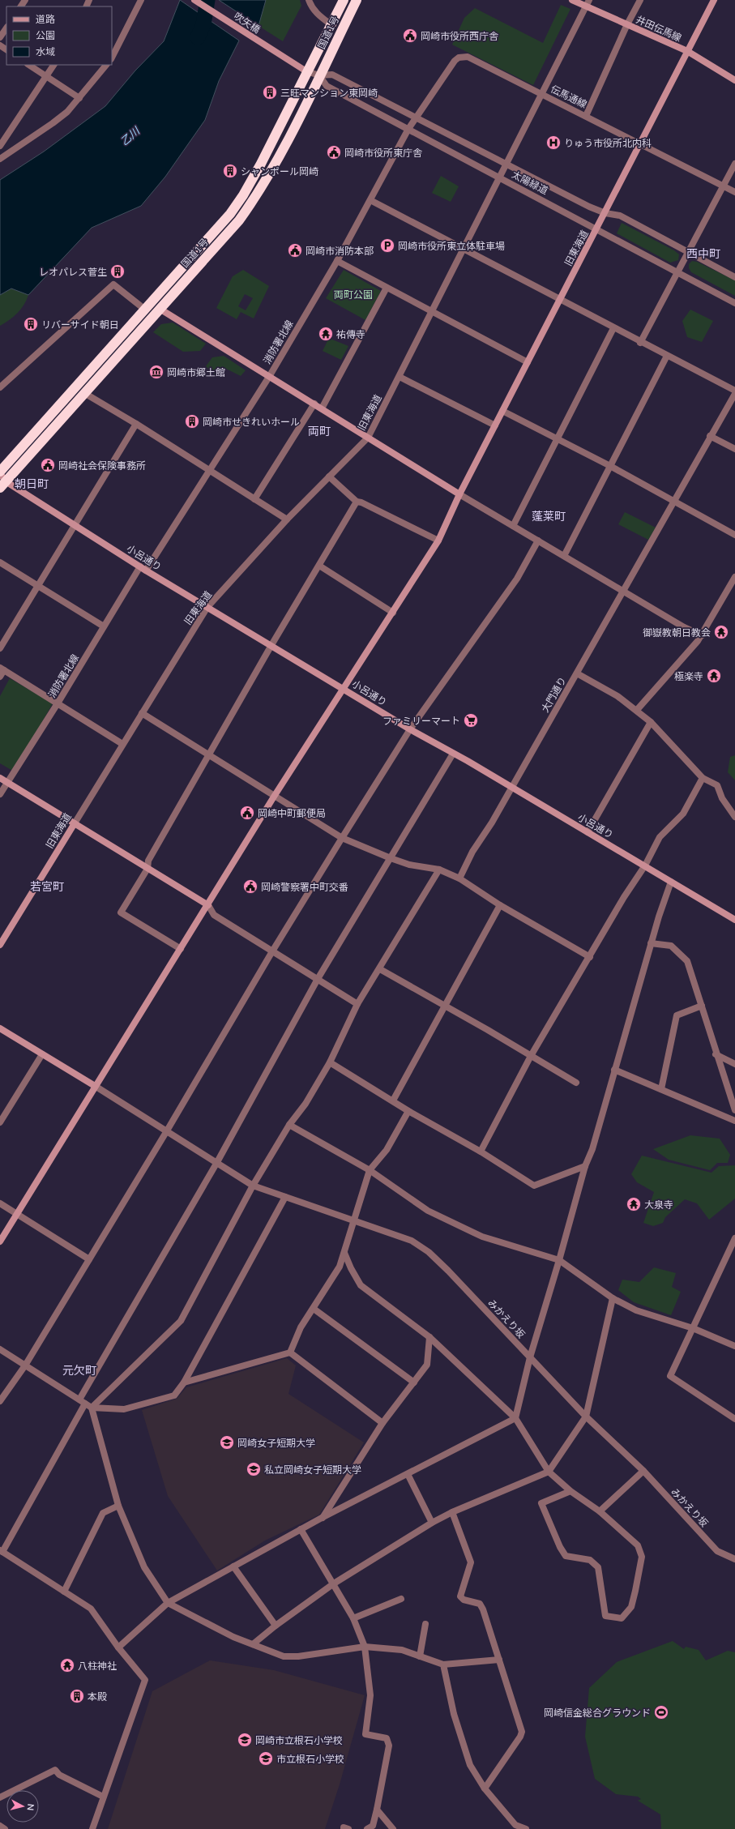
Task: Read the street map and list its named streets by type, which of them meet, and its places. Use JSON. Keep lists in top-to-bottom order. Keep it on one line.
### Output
{"streets":{"highway":["国道1号"],"street":["吹矢橋","井田伝馬線","伝馬通線","太陽緑道","旧東海道","消防署北線","小呂通り","大門通り","みかえり坂"]},"crossings":[["吹矢橋","国道1号"],["吹矢橋","太陽緑道"],["井田伝馬線","旧東海道"],["国道1号","太陽緑道"],["国道1号","小呂通り"],["伝馬通線","太陽緑道"],["伝馬通線","旧東海道"],["伝馬通線","消防署北線"],["太陽緑道","旧東海道"],["太陽緑道","消防署北線"],["旧東海道","小呂通り"],["旧東海道","みかえり坂"],["消防署北線","小呂通り"],["小呂通り","大門通り"]],"districts":["西中町","両町","朝日町","蓬莱町","若宮町","元欠町"],"water":["乙川"],"parks":["両町公園"],"places":{"public building":["岡崎市役所西庁舎","岡崎市役所東庁舎","岡崎市消防本部","岡崎社会保険事務所","岡崎中町郵便局","岡崎警察署中町交番"],"building":["三旺マンション東岡崎","シャンポール岡崎","レオパレス菅生","リバーサイド朝日","岡崎市せきれいホール","本殿"],"hospital":["りゅう市役所北内科"],"parking":["岡崎市役所東立体駐車場"],"temple":["祐傳寺","御嶽教朝日教会","極楽寺","大泉寺","八柱神社"],"museum":["岡崎市郷土館"],"supermarket":["ファミリーマート"],"school or university":["岡崎女子短期大学","私立岡崎女子短期大学","岡崎市立根石小学校","市立根石小学校"],"sports":["岡崎信金総合グラウンド"]},"legend":["道路","公園","水域"],"north":"right"}
